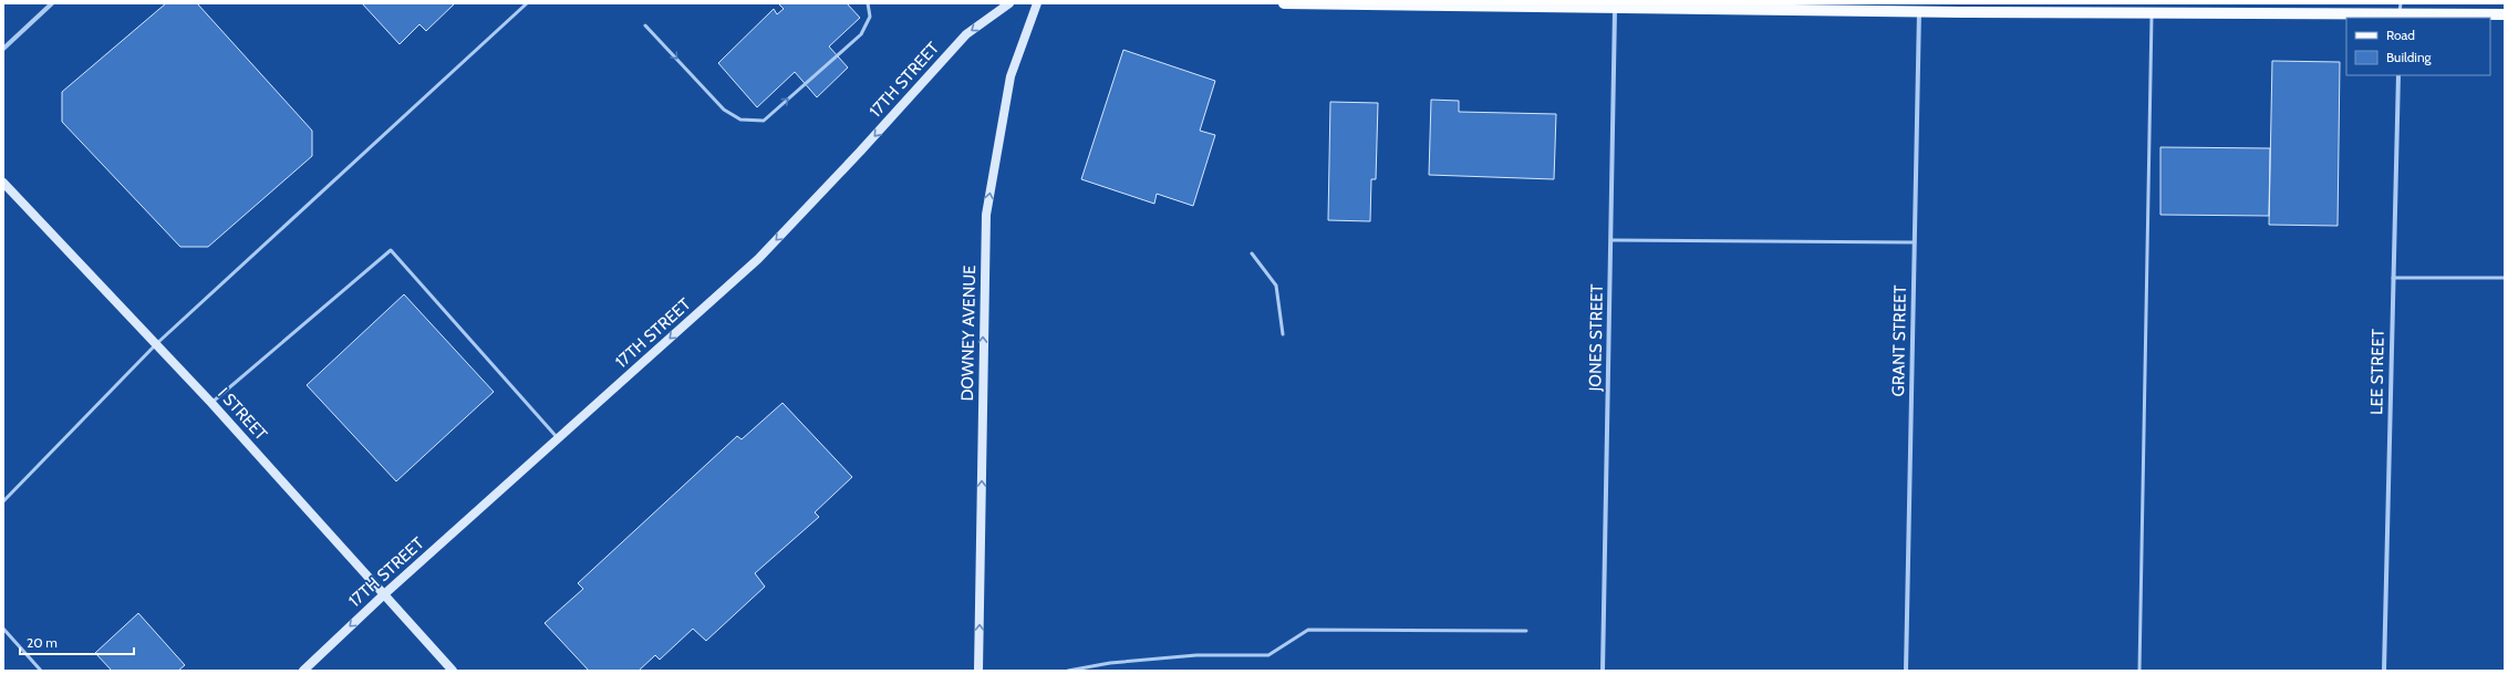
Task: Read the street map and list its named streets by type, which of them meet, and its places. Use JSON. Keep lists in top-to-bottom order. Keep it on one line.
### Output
{"streets":{"main road":["17TH STREET","DOWNEY AVENUE","I STREET"],"street":["JONES STREET","GRANT STREET","LEE STREET"]},"crossings":[["17TH STREET","I STREET"]],"one_way":["17TH STREET","DOWNEY AVENUE"],"legend":["Road","Building"],"scale_bar":"20 m"}
